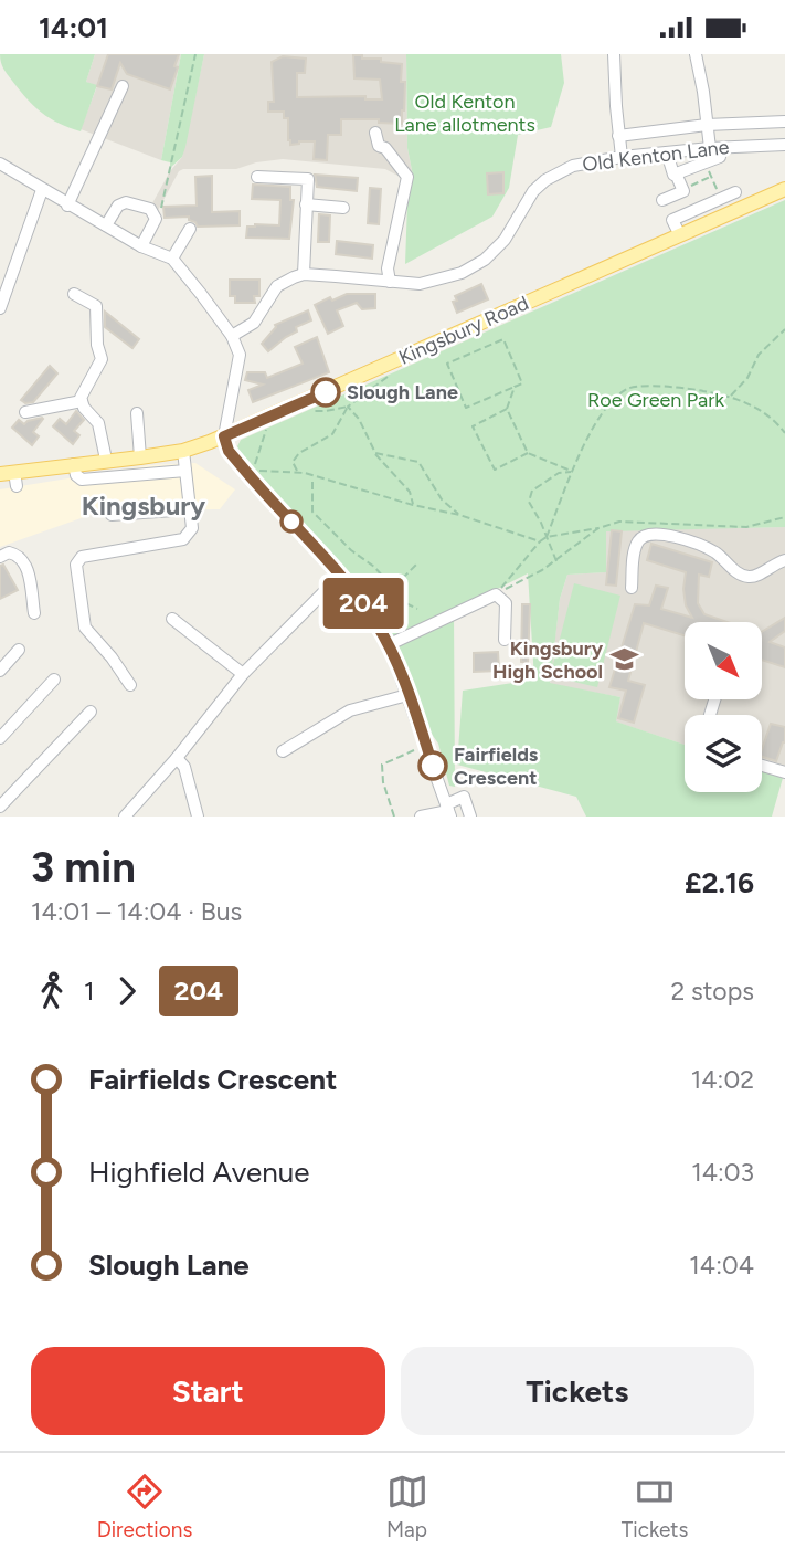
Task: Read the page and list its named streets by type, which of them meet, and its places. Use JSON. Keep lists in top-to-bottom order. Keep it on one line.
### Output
{"streets":{"main road":["Kingsbury Road"],"street":["Old Kenton Lane"]},"districts":["Kingsbury"],"parks":["Old Kenton Lane allotments","Roe Green Park"],"places":{"other":["Slough Lane","Fairfields Crescent"],"school or university":["Kingsbury High School"]},"lines":["bus line 204"],"north":"bottom right","page":{"status":"14:01","on_map":"204","heading":["3 min","14:01 – 14:04 · Bus","£2.16"],"legs":["1","204","2 stops"],"list":[{"name":"Fairfields Crescent","value":"14:02"},{"name":"Highfield Avenue","value":"14:03"},{"name":"Slough Lane","value":"14:04"}],"buttons":["Start","Tickets"],"tabs":["Directions","Map","Tickets"]}}
